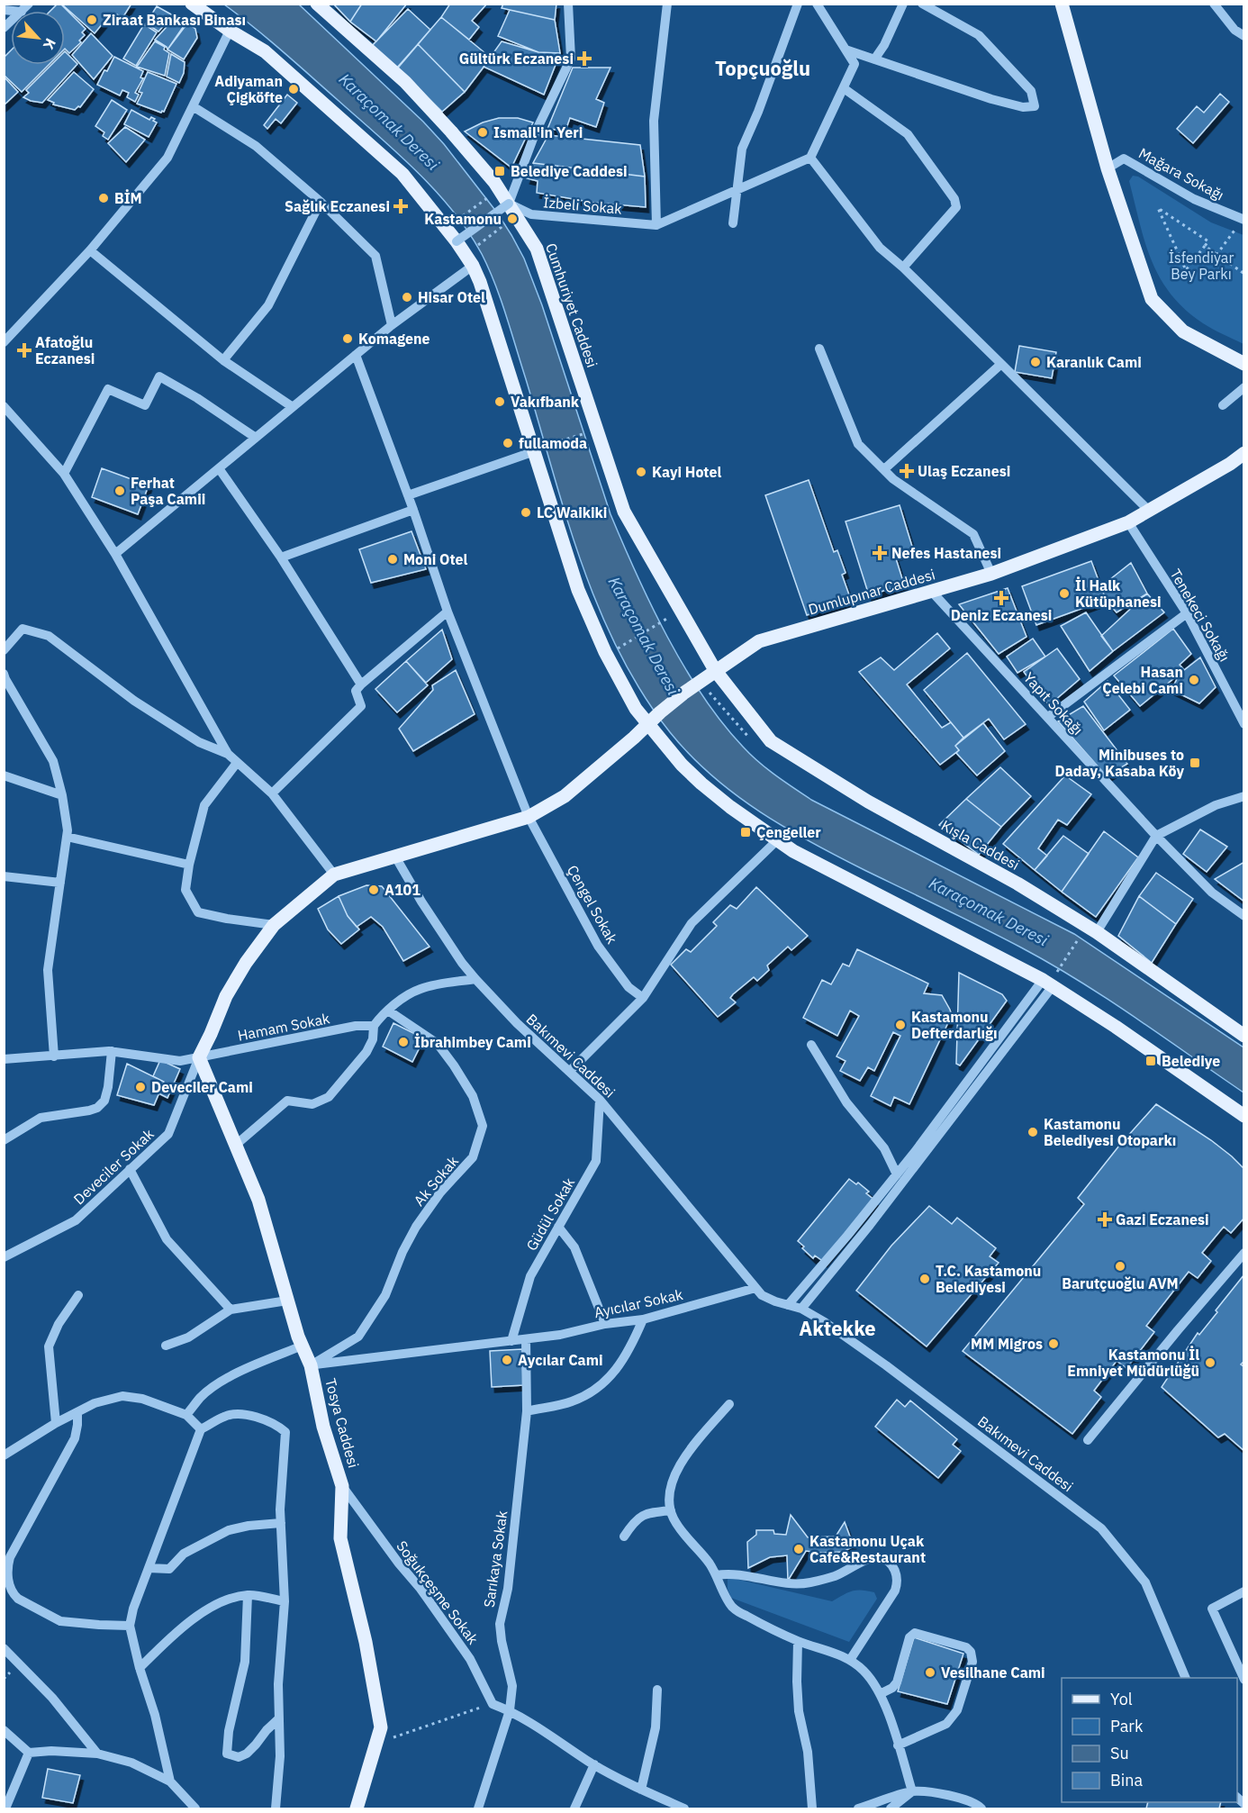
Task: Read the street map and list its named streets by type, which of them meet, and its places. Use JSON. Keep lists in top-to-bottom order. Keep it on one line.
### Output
{"streets":{"main road":["Cumhuriyet Caddesi","Dumlupınar Caddesi","Kışla Caddesi","Tosya Caddesi"],"street":["Mağara Sokağı","İzbeli Sokak","Tenekeci Sokağı","Yapıt Sokağı","Çengel Sokak","Hamam Sokak","Bakımevi Caddesi","Deveciler Sokak","Ak Sokak","Güdül Sokak","Ayıcılar Sokak","Sarıkaya Sokak","Soğukçeşme Sokak"]},"crossings":[["İzbeli Sokak","Cumhuriyet Caddesi"],["Cumhuriyet Caddesi","Dumlupınar Caddesi"],["Cumhuriyet Caddesi","Kışla Caddesi"],["Dumlupınar Caddesi","Tenekeci Sokağı"],["Dumlupınar Caddesi","Yapıt Sokağı"],["Dumlupınar Caddesi","Kışla Caddesi"],["Dumlupınar Caddesi","Çengel Sokak"],["Dumlupınar Caddesi","Bakımevi Caddesi"],["Hamam Sokak","Deveciler Sokak"],["Hamam Sokak","Tosya Caddesi"],["Bakımevi Caddesi","Güdül Sokak"],["Bakımevi Caddesi","Ayıcılar Sokak"],["Deveciler Sokak","Tosya Caddesi"],["Ak Sokak","Ayıcılar Sokak"],["Ak Sokak","Tosya Caddesi"],["Güdül Sokak","Ayıcılar Sokak"],["Ayıcılar Sokak","Tosya Caddesi"],["Tosya Caddesi","Soğukçeşme Sokak"]],"districts":["Topçuoğlu","Aktekke"],"water":["Karaçomak Deresi"],"parks":["İsfendiyar Bey Parkı"],"places":{"other":["Ziraat Bankası Binası","Adiyaman Çigköfte","Ismail'in Yeri","BİM","Kastamonu","Hisar Otel","Komagene","Karanlık Cami","Vakıfbank","fullamoda","Kayi Hotel","Ferhat Paşa Camii","LC Waikiki","Moni Otel","İl Halk Kütüphanesi","Hasan Çelebi Cami","A101","Kastamonu Defterdarlığı","İbrahimbey Cami","Deveciler Cami","Kastamonu Belediyesi Otoparkı","Barutçuoğlu AVM","T.C. Kastamonu Belediyesi","MM Migros","Aycılar Cami","Kastamonu İl Emniyet Müdürlüğü","Kastamonu Uçak Cafe&Restaurant","Vesilhane Cami"],"health":["Gültürk Eczanesi","Sağlık Eczanesi","Afatoğlu Eczanesi","Ulaş Eczanesi","Nefes Hastanesi","Deniz Eczanesi","Gazi Eczanesi"],"transit":["Belediye Caddesi","Minibuses to Daday, Kasaba Köy","Çengeller","Belediye"]},"legend":["Yol","Park","Su","Bina"],"north":"bottom right"}
